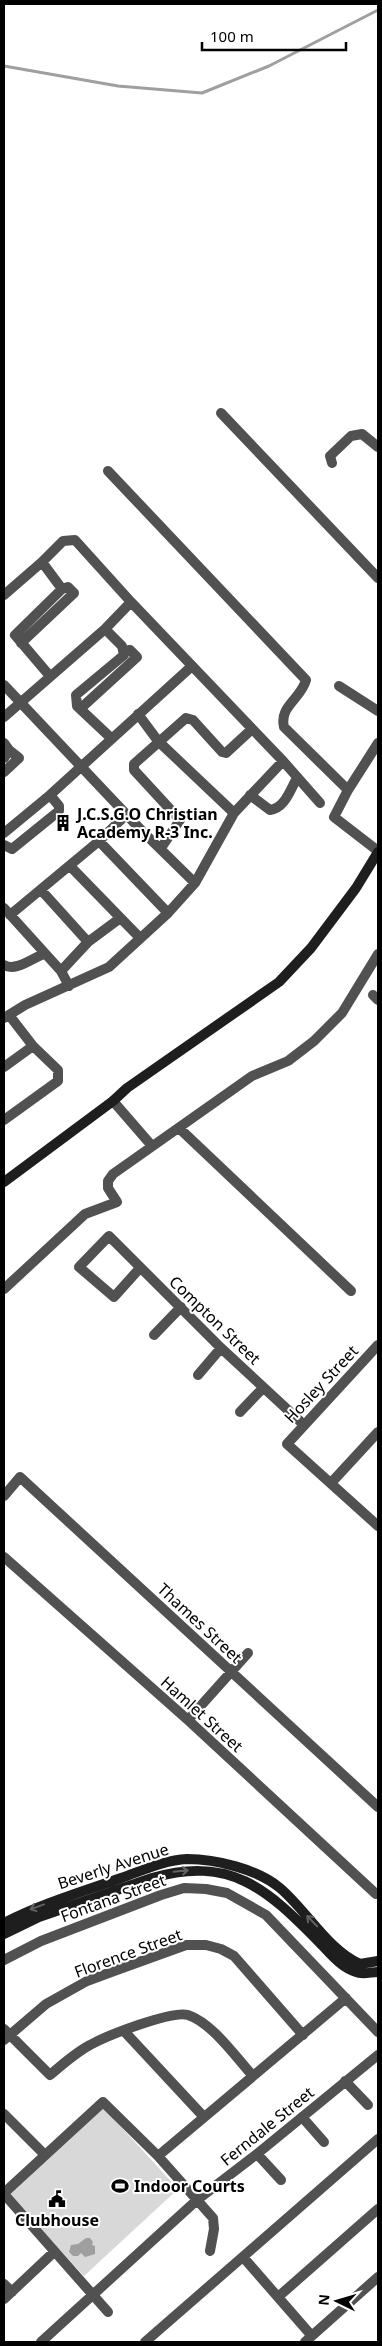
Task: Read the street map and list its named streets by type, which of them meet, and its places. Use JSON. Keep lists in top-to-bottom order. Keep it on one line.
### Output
{"streets":{"street":["Compton Street","Hosley Street","Thames Street","Hamlet Street","Beverly Avenue","Fontana Street","Florence Street","Ferndale Street"]},"crossings":[["Compton Street","Hosley Street"]],"places":{"building":["J.C.S.G.O Christian Academy R-3 Inc."],"sports":["Indoor Courts"],"public building":["Clubhouse"]},"scale_bar":"100 m","north":"left"}
